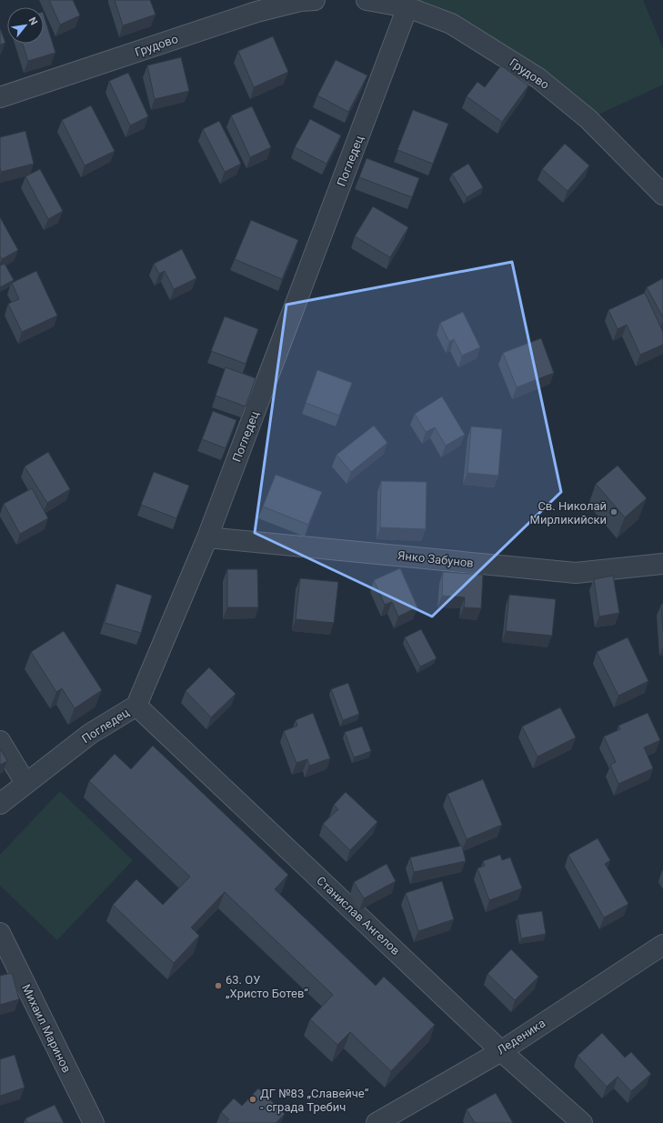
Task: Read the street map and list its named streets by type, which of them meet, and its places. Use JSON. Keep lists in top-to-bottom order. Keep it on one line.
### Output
{"streets":{"street":["Грудово","Погледец","Янко Забунов","Станислав Ангелов","Михаил Маринов","Леденика"]},"crossings":[["Грудово","Погледец"],["Погледец","Янко Забунов"],["Погледец","Станислав Ангелов"],["Станислав Ангелов","Леденика"]],"places":["Св. Николай Мирликийски","63. ОУ „Христо Ботев“","ДГ №83 „Славейче“ - сграда Требич"],"north":"top right"}
